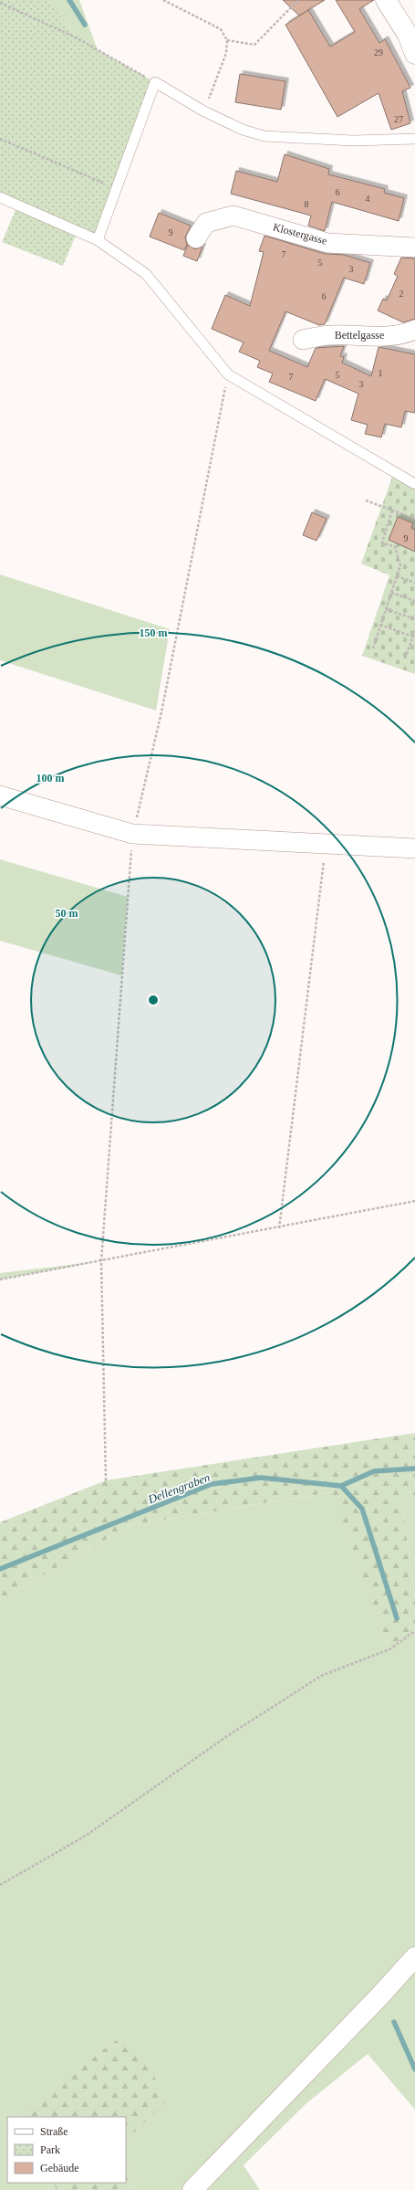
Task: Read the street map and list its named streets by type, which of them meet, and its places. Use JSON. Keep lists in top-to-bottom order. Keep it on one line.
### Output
{"streets":{"street":["Klostergasse","Bettelgasse"]},"water":["Dellengraben"],"house_numbers":["29","27","6","4","8","9","7","5","3","2","6","1","5","7","3","9"],"legend":["Straße","Park","Gebäude"],"rings":["150 m","100 m","50 m"]}
